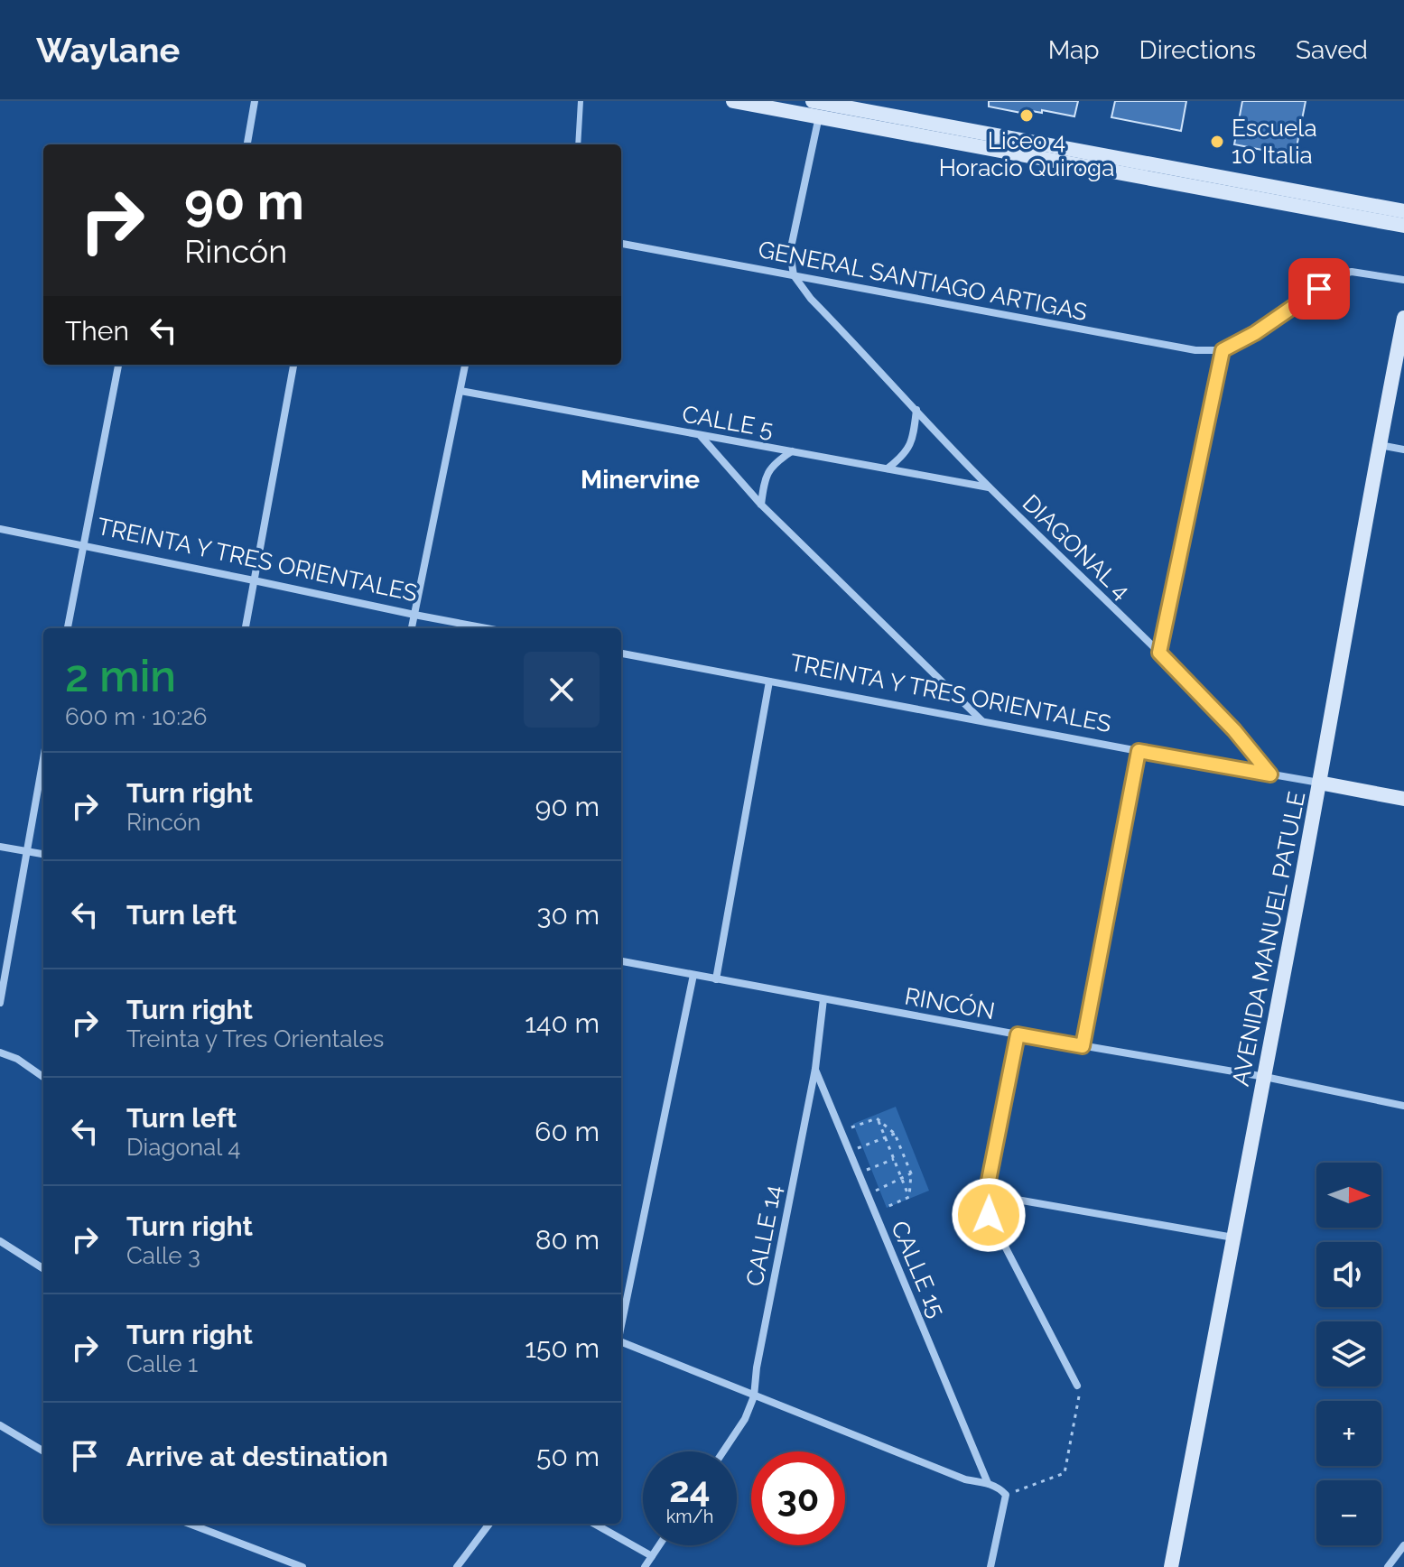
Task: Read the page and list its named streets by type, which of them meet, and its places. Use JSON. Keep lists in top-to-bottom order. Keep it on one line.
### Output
{"streets":{"street":["GENERAL SANTIAGO ARTIGAS","CALLE 5","DIAGONAL 4","TREINTA Y TRES ORIENTALES","AVENIDA MANUEL PATULE","RINCÓN","CALLE 14","CALLE 15"]},"crossings":[["GENERAL SANTIAGO ARTIGAS","DIAGONAL 4"],["CALLE 5","DIAGONAL 4"],["DIAGONAL 4","TREINTA Y TRES ORIENTALES"],["TREINTA Y TRES ORIENTALES","AVENIDA MANUEL PATULE"],["AVENIDA MANUEL PATULE","RINCÓN"],["RINCÓN","CALLE 14"],["CALLE 14","CALLE 15"]],"districts":["Minervine"],"places":["Liceo 4 Horacio Quiroga","Escuela 10 Italia"],"north":"right","page":{"header":"Waylane","nav":["Map","Directions","Saved"],"turn":["90 m","Rincón"],"then":"Then","heading":["2 min","600 m · 10:26"],"list":[{"name":"Turn right","note":"Rincón","value":"90 m"},{"name":"Turn left","value":"30 m"},{"name":"Turn right","note":"Treinta y Tres Orientales","value":"140 m"},{"name":"Turn left","note":"Diagonal 4","value":"60 m"},{"name":"Turn right","note":"Calle 3","value":"80 m"},{"name":"Turn right","note":"Calle 1","value":"150 m"},{"name":"Arrive at destination","value":"50 m"}],"map_buttons":["+","−"],"speed":"24 km/h","limit":"30"}}
